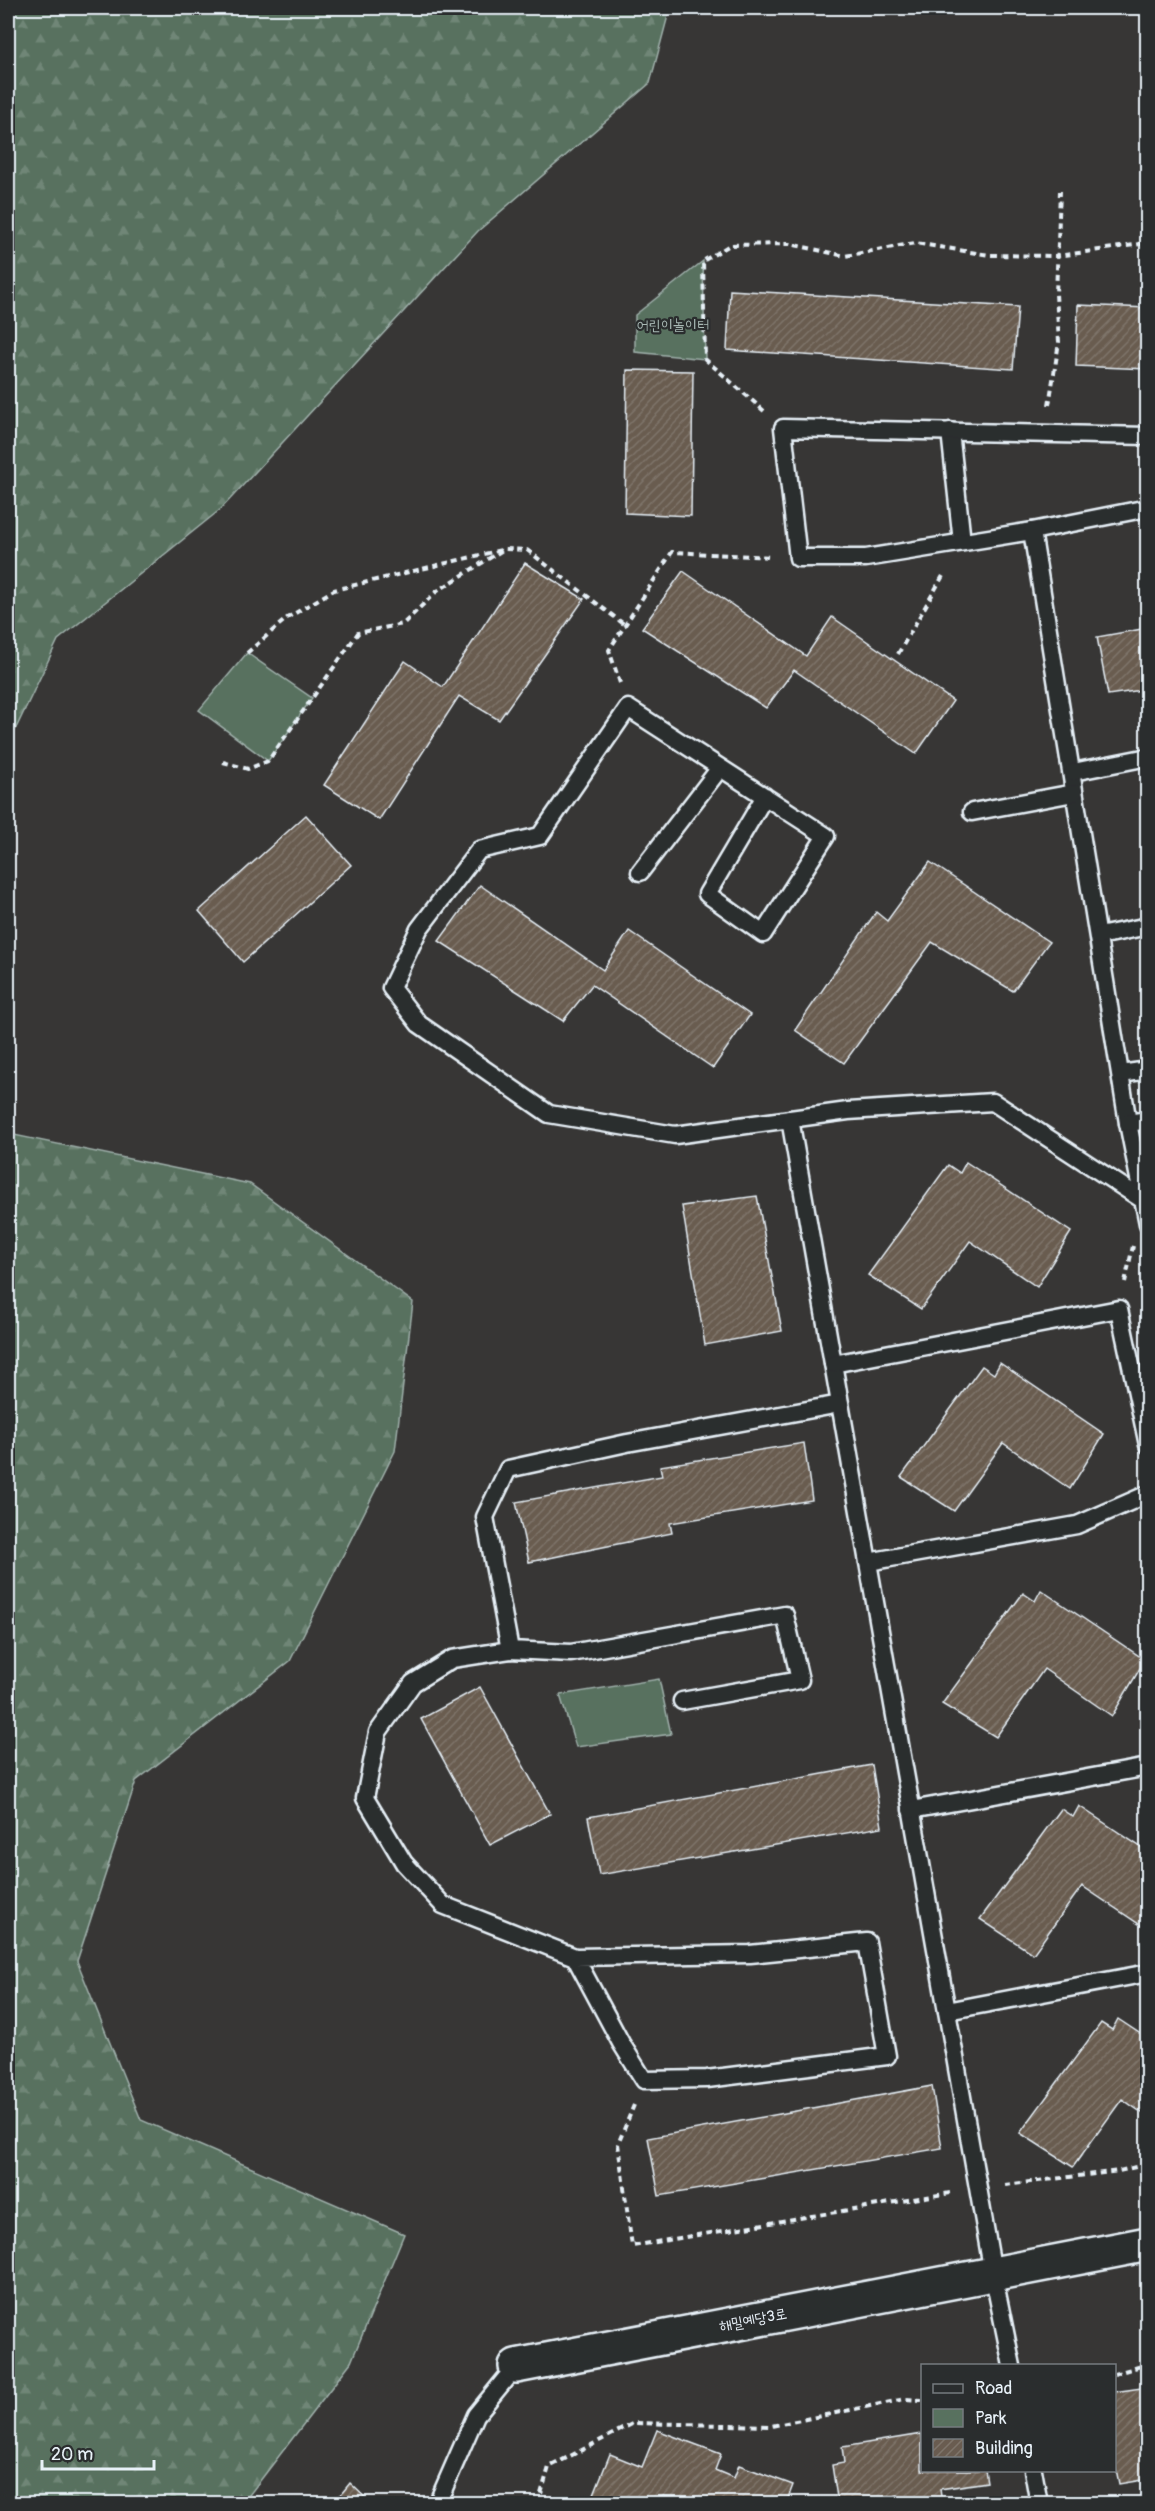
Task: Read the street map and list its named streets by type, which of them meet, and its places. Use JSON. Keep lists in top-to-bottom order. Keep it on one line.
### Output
{"streets":{"street":["해밀예당3로"]},"parks":["어린이놀이터"],"legend":["Road","Park","Building"],"scale_bar":"20 m"}
